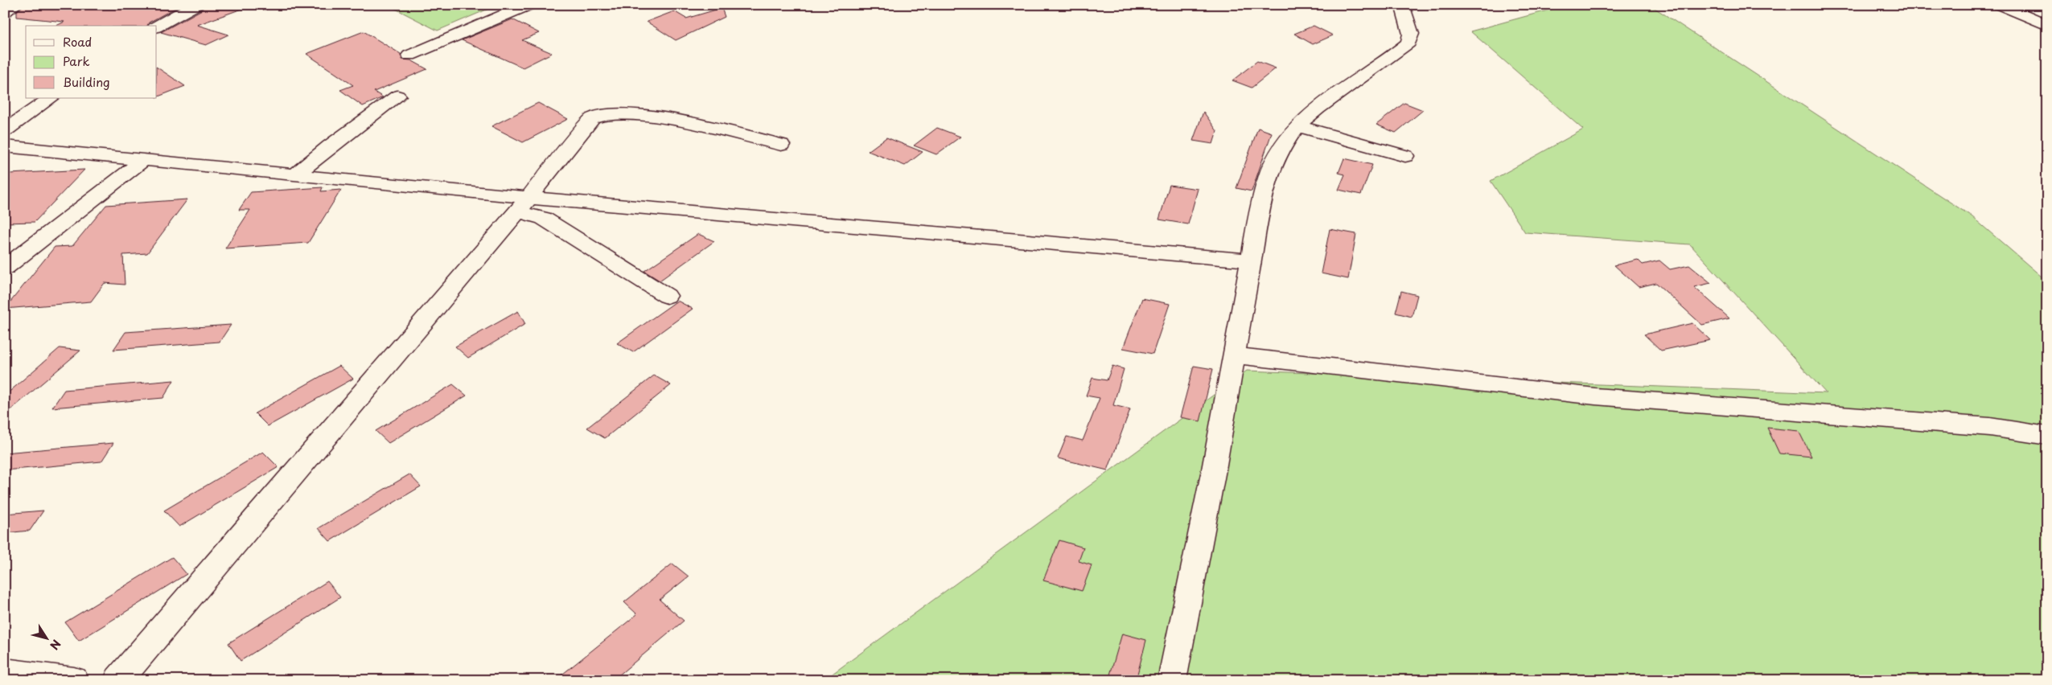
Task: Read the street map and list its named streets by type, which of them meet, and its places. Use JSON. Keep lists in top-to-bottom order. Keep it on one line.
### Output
{"legend":["Road","Park","Building"],"north":"bottom right"}
